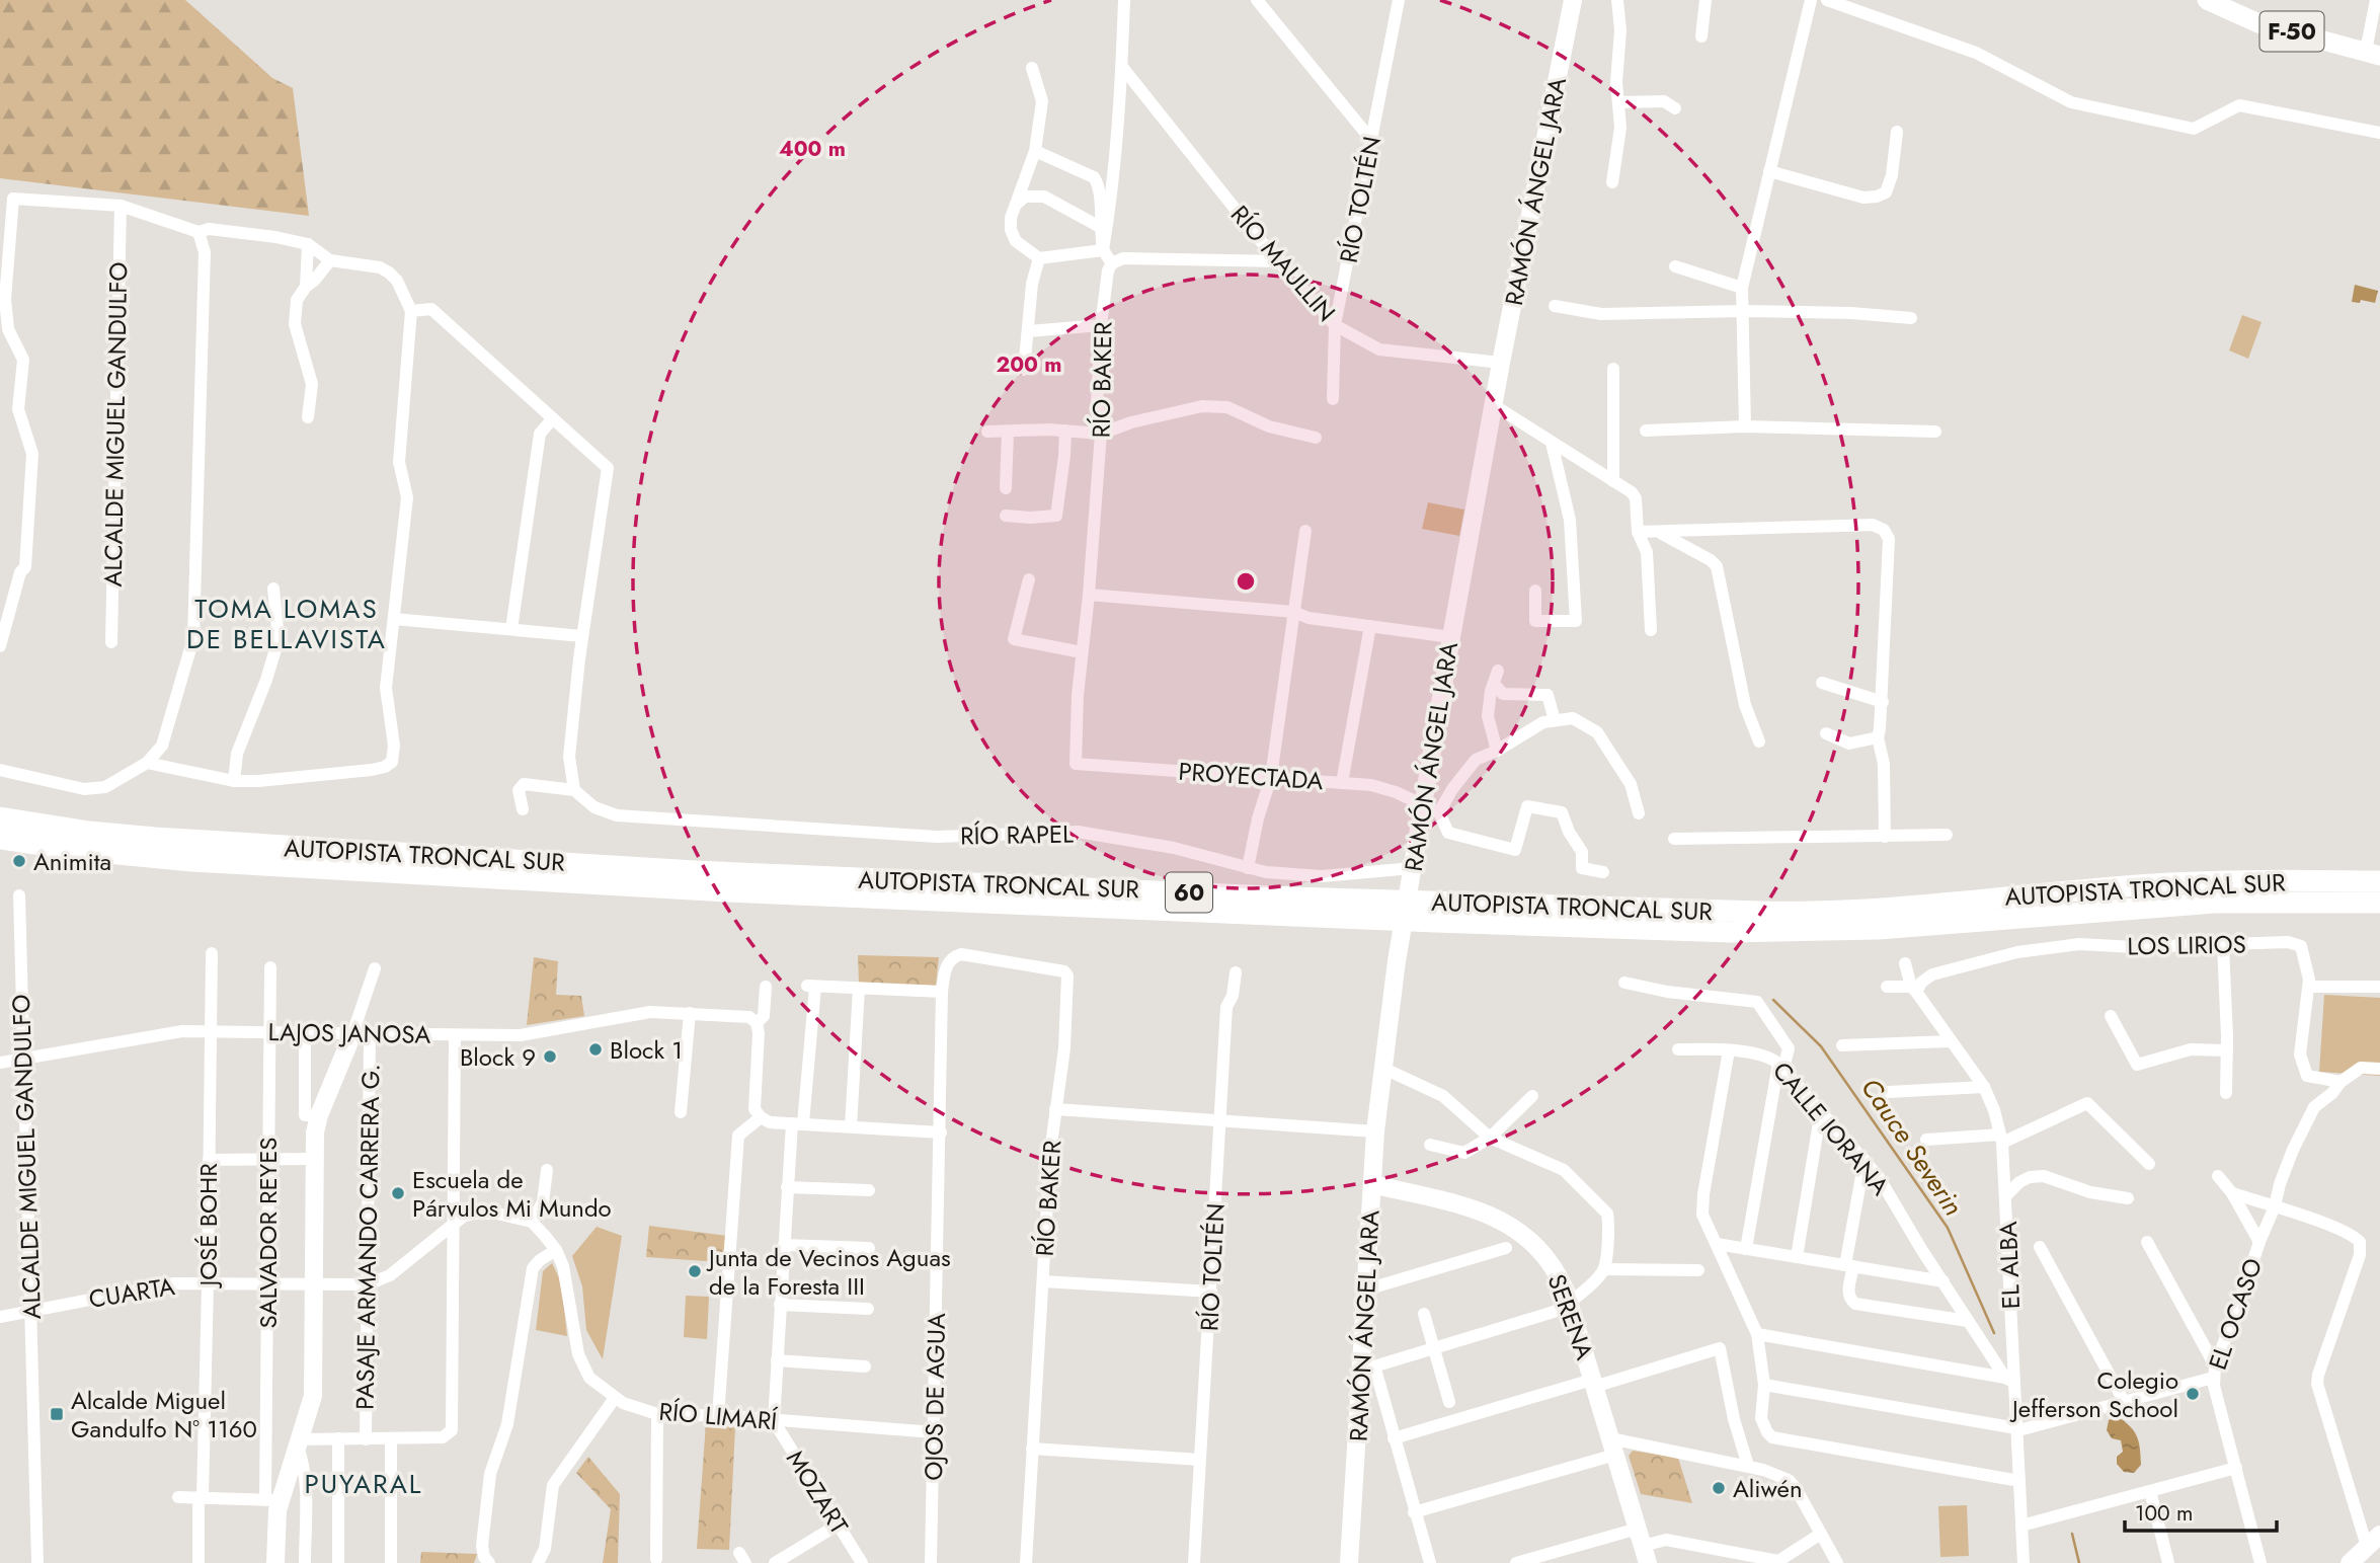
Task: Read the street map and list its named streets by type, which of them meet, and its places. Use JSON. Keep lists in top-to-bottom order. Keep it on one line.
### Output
{"streets":{"highway":["AUTOPISTA TRONCAL SUR","60"],"main road":["F-50","RAMÓN ÁNGEL JARA","SERENA"],"street":["RÍO TOLTÉN","RÍO MAULLIN","RÍO BAKER","ALCALDE MIGUEL GANDULFO","PROYECTADA","RÍO RAPEL","LOS LIRIOS","LAJOS JANOSA","CALLE IORANA","JOSÉ BOHR","SALVADOR REYES","PASAJE ARMANDO CARRERA G.","EL ALBA","CUARTA","EL OCASO","OJOS DE AGUA","RÍO LIMARÍ","MOZART"]},"crossings":[["RAMÓN ÁNGEL JARA","RÍO MAULLIN"],["RAMÓN ÁNGEL JARA","PROYECTADA"],["RAMÓN ÁNGEL JARA","RÍO RAPEL"],["RAMÓN ÁNGEL JARA","SERENA"],["RÍO TOLTÉN","RÍO MAULLIN"],["RÍO BAKER","PROYECTADA"],["RÍO BAKER","OJOS DE AGUA"],["ALCALDE MIGUEL GANDULFO","LAJOS JANOSA"],["ALCALDE MIGUEL GANDULFO","CUARTA"],["LOS LIRIOS","EL ALBA"],["LOS LIRIOS","EL OCASO"],["LAJOS JANOSA","JOSÉ BOHR"],["LAJOS JANOSA","SALVADOR REYES"],["LAJOS JANOSA","PASAJE ARMANDO CARRERA G."],["CALLE IORANA","EL ALBA"],["JOSÉ BOHR","CUARTA"],["SALVADOR REYES","CUARTA"],["PASAJE ARMANDO CARRERA G.","CUARTA"],["CUARTA","RÍO LIMARÍ"],["OJOS DE AGUA","RÍO LIMARÍ"],["RÍO LIMARÍ","MOZART"]],"districts":["TOMA LOMAS DE BELLAVISTA","PUYARAL"],"water":["Cauce Severin"],"places":{"other":["Animita","Block 1","Block 9","Escuela de Párvulos Mi Mundo","Junta de Vecinos Aguas de la Foresta III","Colegio Jefferson School","Aliwén"],"transit":["Alcalde Miguel Gandulfo Nº 1160"]},"scale_bar":"100 m","rings":["400 m","200 m"]}
